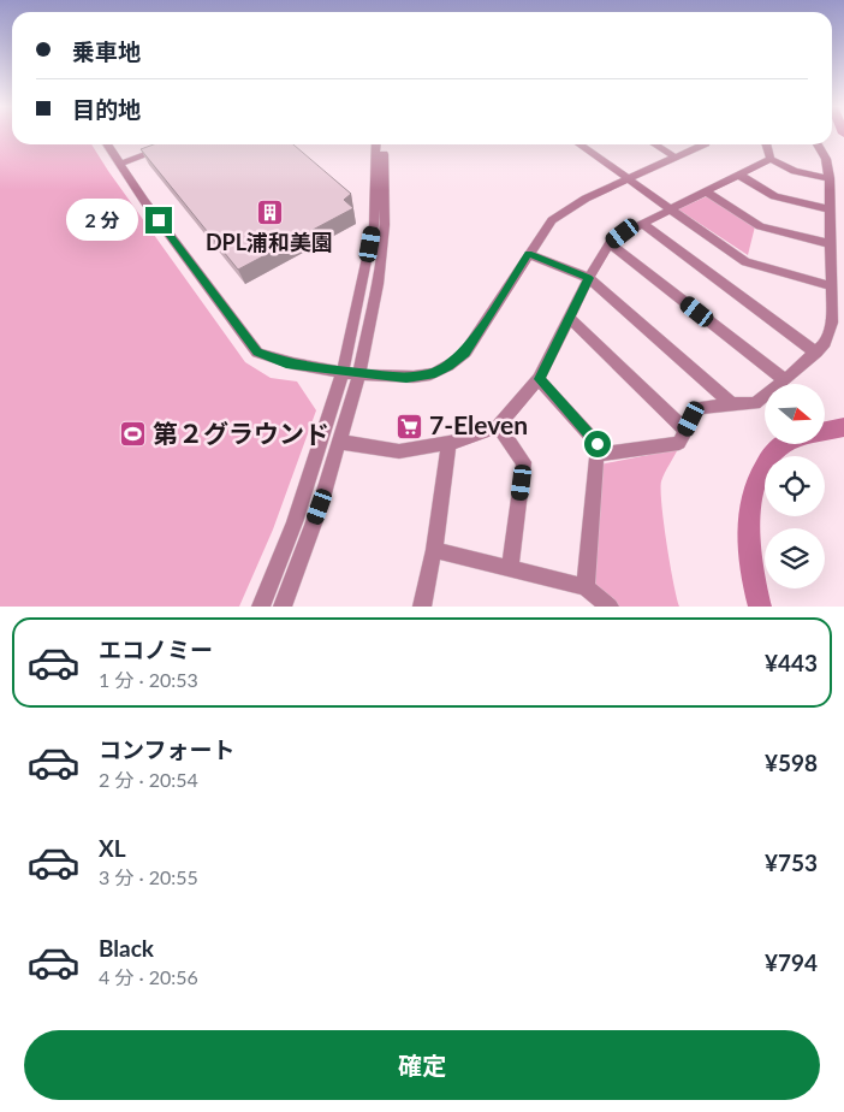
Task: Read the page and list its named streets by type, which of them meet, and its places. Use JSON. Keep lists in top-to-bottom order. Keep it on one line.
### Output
{"places":{"building":["DPL浦和美園"],"supermarket":["7-Eleven"],"sports":["第２グラウンド"]},"north":"right","page":{"banner":["乗車地","目的地"],"bubble":"2 分","list":[{"name":"エコノミー","note":"1 分 · 20:53","value":"¥443"},{"name":"コンフォート","note":"2 分 · 20:54","value":"¥598"},{"name":"XL","note":"3 分 · 20:55","value":"¥753"},{"name":"Black","note":"4 分 · 20:56","value":"¥794"}],"buttons":"確定"}}
